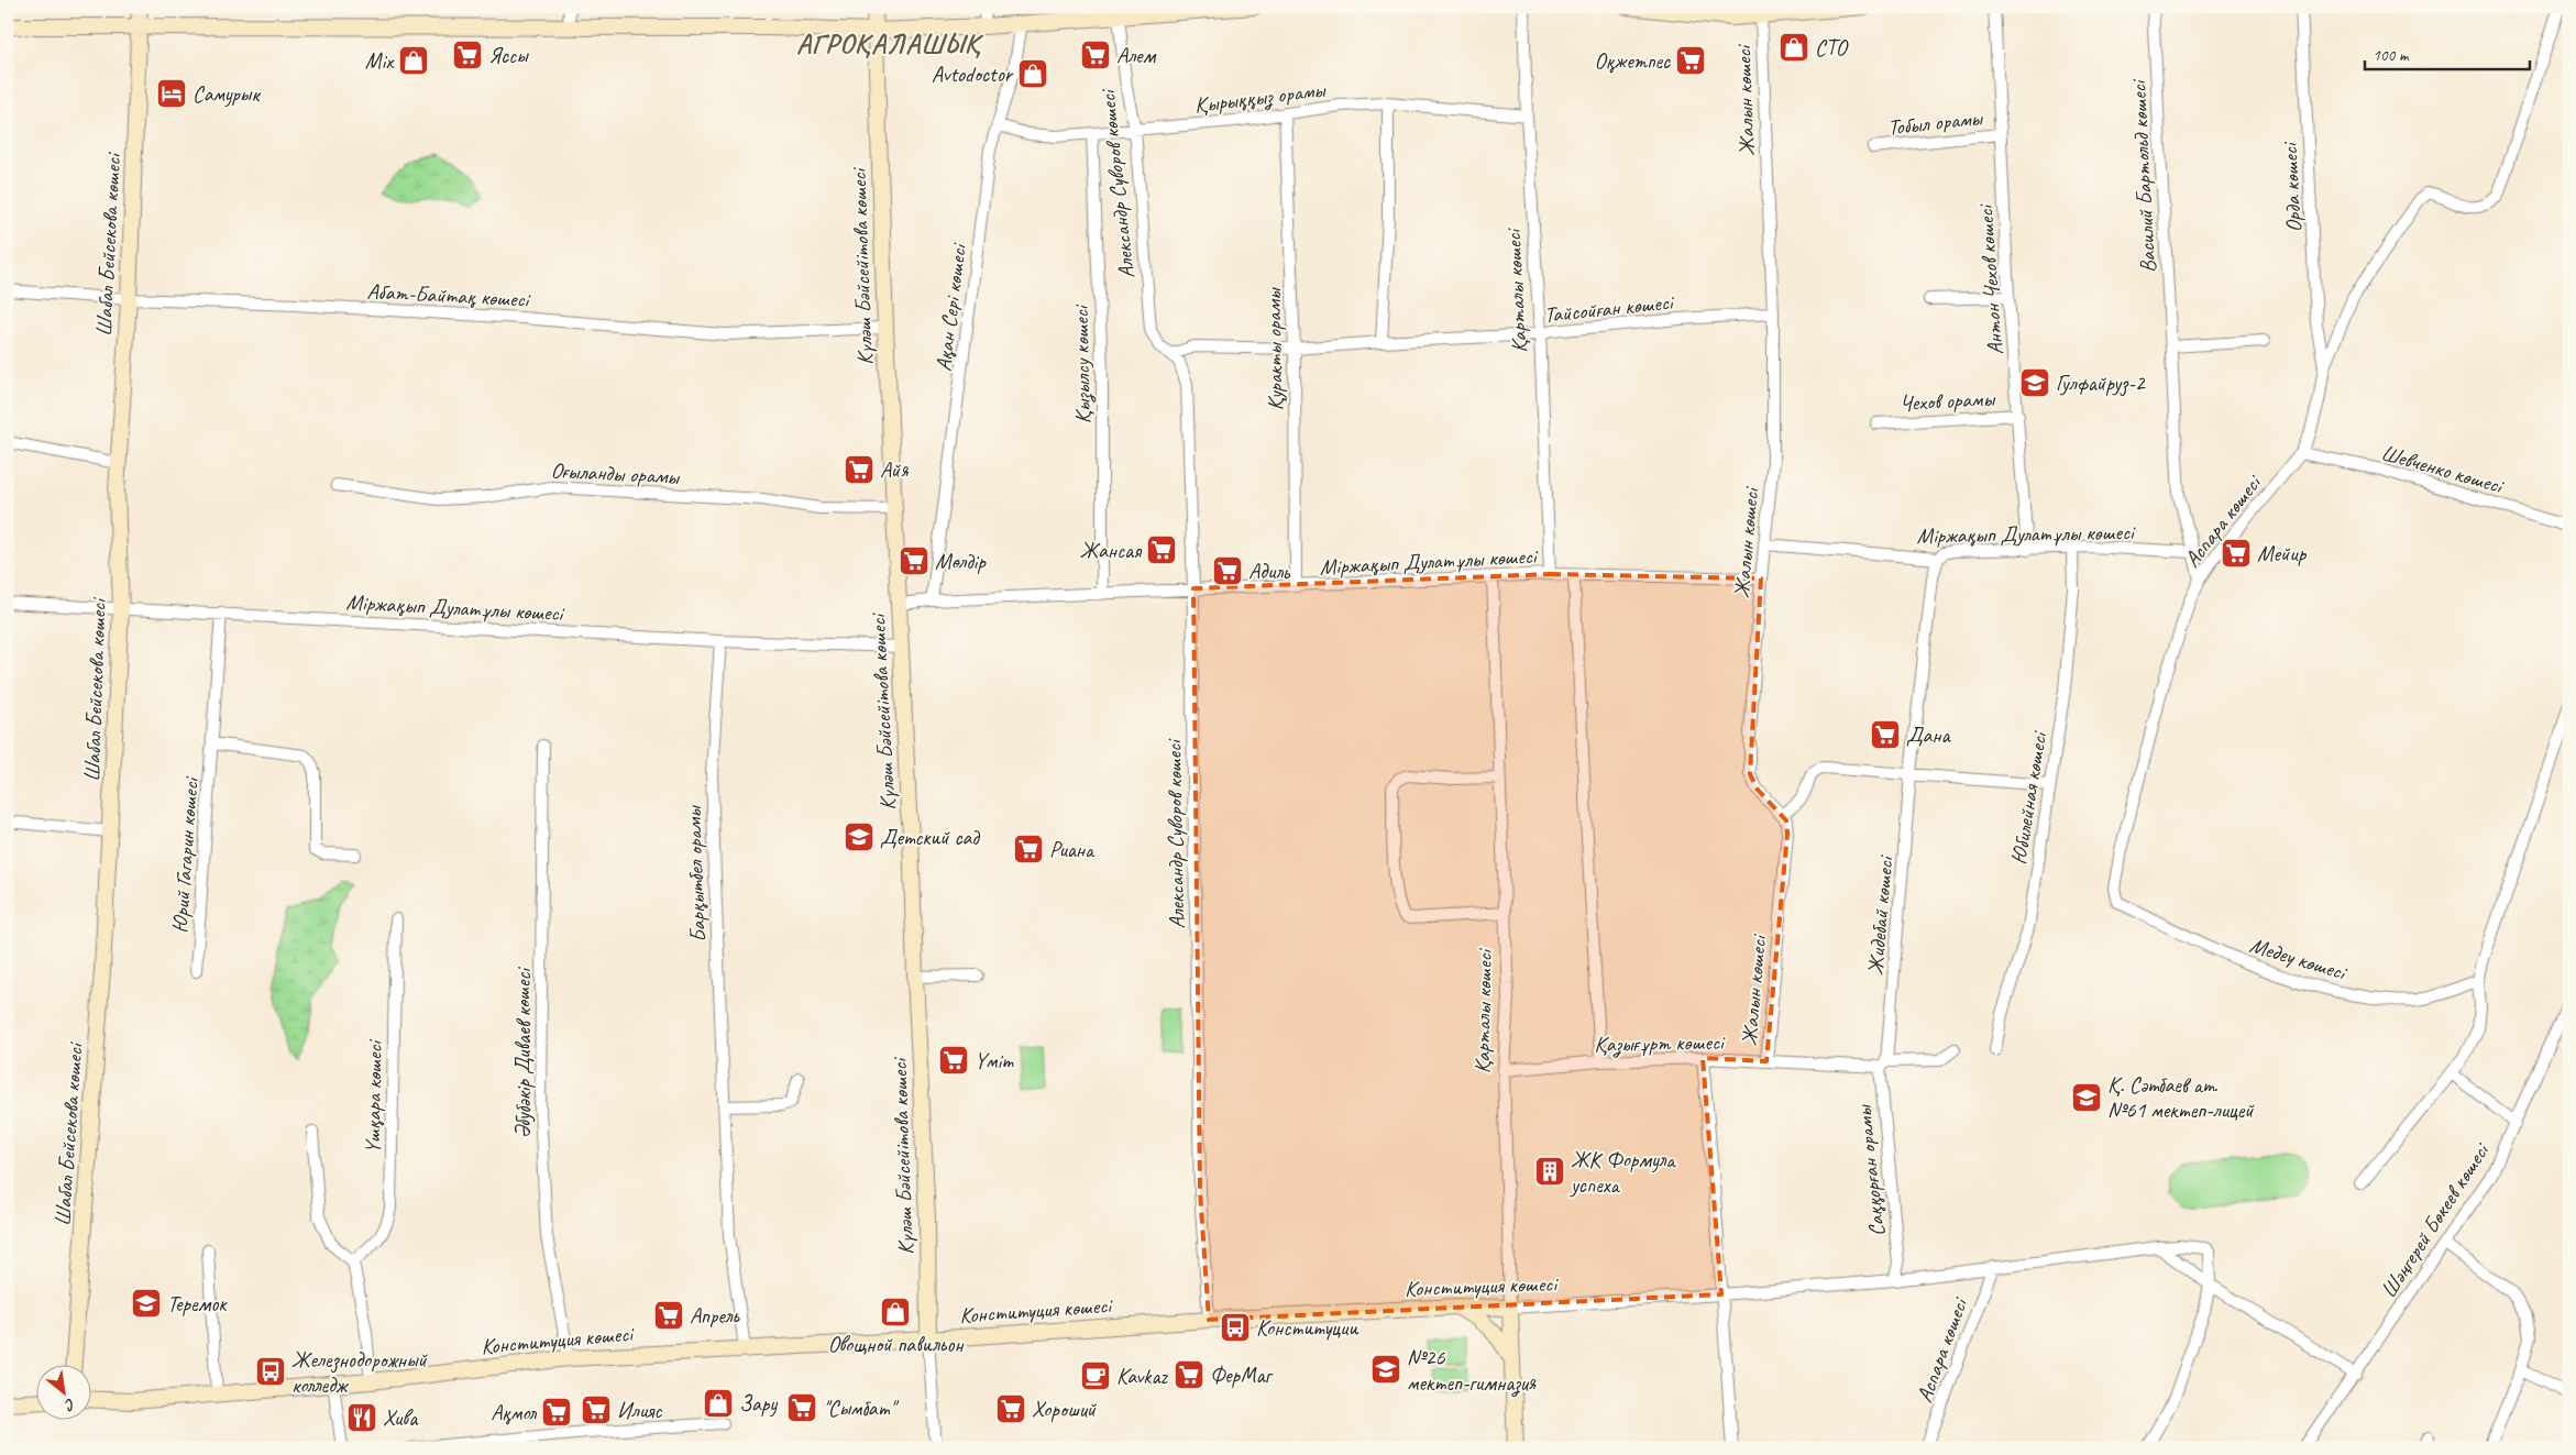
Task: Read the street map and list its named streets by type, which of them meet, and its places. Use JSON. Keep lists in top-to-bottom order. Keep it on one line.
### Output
{"streets":{"main road":["Шабал Бейсекова көшесі","Күләш Бәйсейітова көшесі","Қарталы көшесі","Конституция көшесі"],"street":["Қырыққыз орамы","Жалын көшесі","Тобыл орамы","Василий Бартольд көшесі","Александр Суворов көшесі","Орда көшесі","Антон Чехов көшесі","Абат-Байтақ көшесі","Ақан Сері көшесі","Тайсойған көшесі","Қуракты орамы","Қызылсу көшесі","Чехов орамы","Шевченко көшесі","Оғыланды орамы","Аспара көшесі","Міржақып Дулатұлы көшесі","Юбилейная көшесі","Юрий Гагарин көшесі","Барқытбел орамы","Жидебай көшесі","Медеу көшесі","Қазығұрт көшесі","Әбубәкір Диваев көшесі","Үшқара көшесі","Саққорған орамы","Шәңгерей Бөкеев көшесі"]},"crossings":[["Қырыққыз орамы","Александр Суворов көшесі"],["Қырыққыз орамы","Қарталы көшесі"],["Қырыққыз орамы","Ақан Сері көшесі"],["Қырыққыз орамы","Қуракты орамы"],["Қырыққыз орамы","Қызылсу көшесі"],["Жалын көшесі","Тайсойған көшесі"],["Жалын көшесі","Міржақып Дулатұлы көшесі"],["Жалын көшесі","Қазығұрт көшесі"],["Тобыл орамы","Антон Чехов көшесі"],["Василий Бартольд көшесі","Міржақып Дулатұлы көшесі"],["Александр Суворов көшесі","Тайсойған көшесі"],["Александр Суворов көшесі","Міржақып Дулатұлы көшесі"],["Александр Суворов көшесі","Конституция көшесі"],["Орда көшесі","Аспара көшесі"],["Шабал Бейсекова көшесі","Абат-Байтақ көшесі"],["Шабал Бейсекова көшесі","Міржақып Дулатұлы көшесі"],["Күләш Бәйсейітова көшесі","Абат-Байтақ көшесі"],["Күләш Бәйсейітова көшесі","Оғыланды орамы"],["Күләш Бәйсейітова көшесі","Міржақып Дулатұлы көшесі"],["Күләш Бәйсейітова көшесі","Конституция көшесі"],["Антон Чехов көшесі","Чехов орамы"],["Антон Чехов көшесі","Міржақып Дулатұлы көшесі"],["Қарталы көшесі","Тайсойған көшесі"],["Қарталы көшесі","Міржақып Дулатұлы көшесі"],["Қарталы көшесі","Қазығұрт көшесі"],["Қарталы көшесі","Конституция көшесі"],["Ақан Сері көшесі","Міржақып Дулатұлы көшесі"],["Тайсойған көшесі","Қуракты орамы"],["Қуракты орамы","Міржақып Дулатұлы көшесі"],["Қызылсу көшесі","Міржақып Дулатұлы көшесі"],["Шевченко көшесі","Аспара көшесі"],["Аспара көшесі","Медеу көшесі"],["Аспара көшесі","Конституция көшесі"],["Міржақып Дулатұлы көшесі","Юбилейная көшесі"],["Міржақып Дулатұлы көшесі","Юрий Гагарин көшесі"],["Міржақып Дулатұлы көшесі","Барқытбел орамы"],["Міржақып Дулатұлы көшесі","Жидебай көшесі"],["Барқытбел орамы","Конституция көшесі"],["Жидебай көшесі","Қазығұрт көшесі"],["Жидебай көшесі","Саққорған орамы"],["Қазығұрт көшесі","Саққорған орамы"],["Әбубәкір Диваев көшесі","Конституция көшесі"],["Саққорған орамы","Конституция көшесі"]],"districts":["АГРОҚАЛАШЫҚ"],"places":{"shop":["СТО","Mix","Avtodoctor","Овощной павильон","Зару"],"supermarket":["Яссы","Алем","Оқжетпес","Айя","Жансая","Мейир","Мөлдiр","Адиль","Дана","Риана","Үміт","Апрель","ФерМаг","\"Сымбат\"","Хороший","Илияс","Ақмол"],"hotel":["Самурык"],"school or university":["Гулфайруз-2","Детский сад","Қ. Сәтбаев ат. №61 мектеп-лицей","Теремок","№26 мектеп-гимназия"],"building":["ЖК Формула успеха"],"bus stop":["Конституции","Железнодорожный колледж"],"cafe":["Kavkaz"],"restaurant":["Хива"]},"scale_bar":"100 m","north":"bottom right"}
